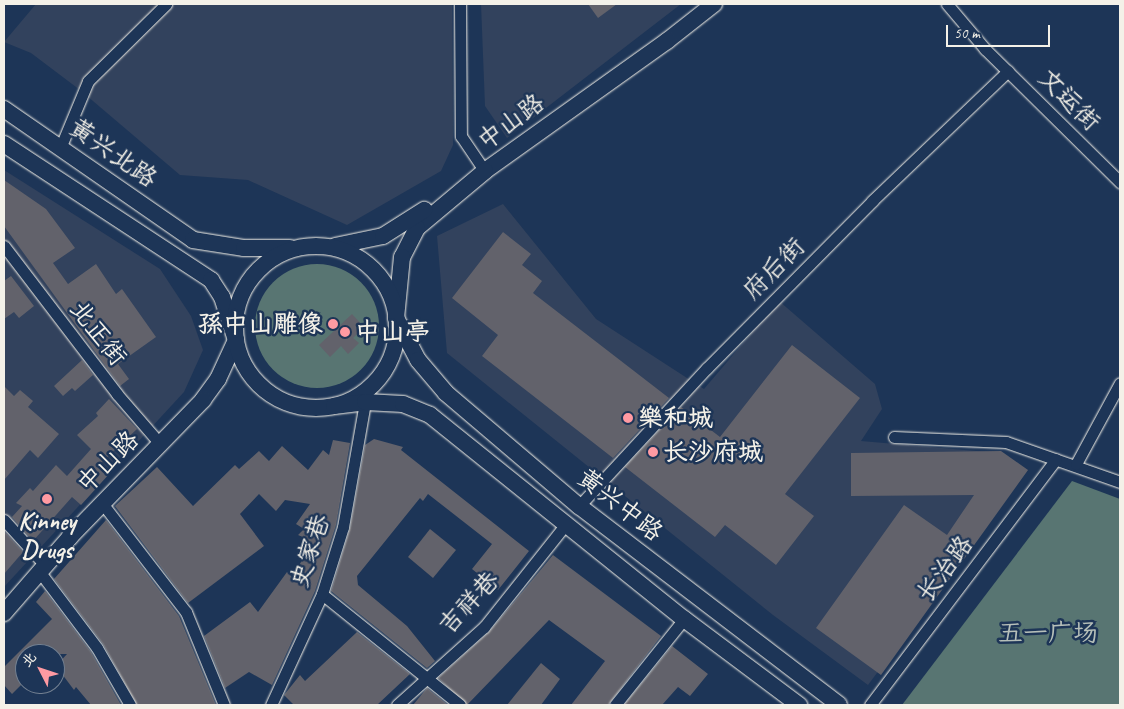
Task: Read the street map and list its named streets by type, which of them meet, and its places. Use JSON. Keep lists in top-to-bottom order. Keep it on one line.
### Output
{"streets":{"main road":["中山路","黄兴北路","黄兴中路"],"street":["文运街","府后街","北正街","史家巷","长治路","吉祥巷"]},"crossings":[["文运街","府后街"],["中山路","黄兴北路"],["中山路","北正街"],["中山路","黄兴中路"],["黄兴北路","黄兴中路"],["府后街","黄兴中路"],["黄兴中路","史家巷"],["黄兴中路","吉祥巷"]],"parks":["五一广场"],"places":["孫中山雕像","中山亭","樂和城","长沙府城","Kinney Drugs"],"scale_bar":"50 m","north":"top left"}
